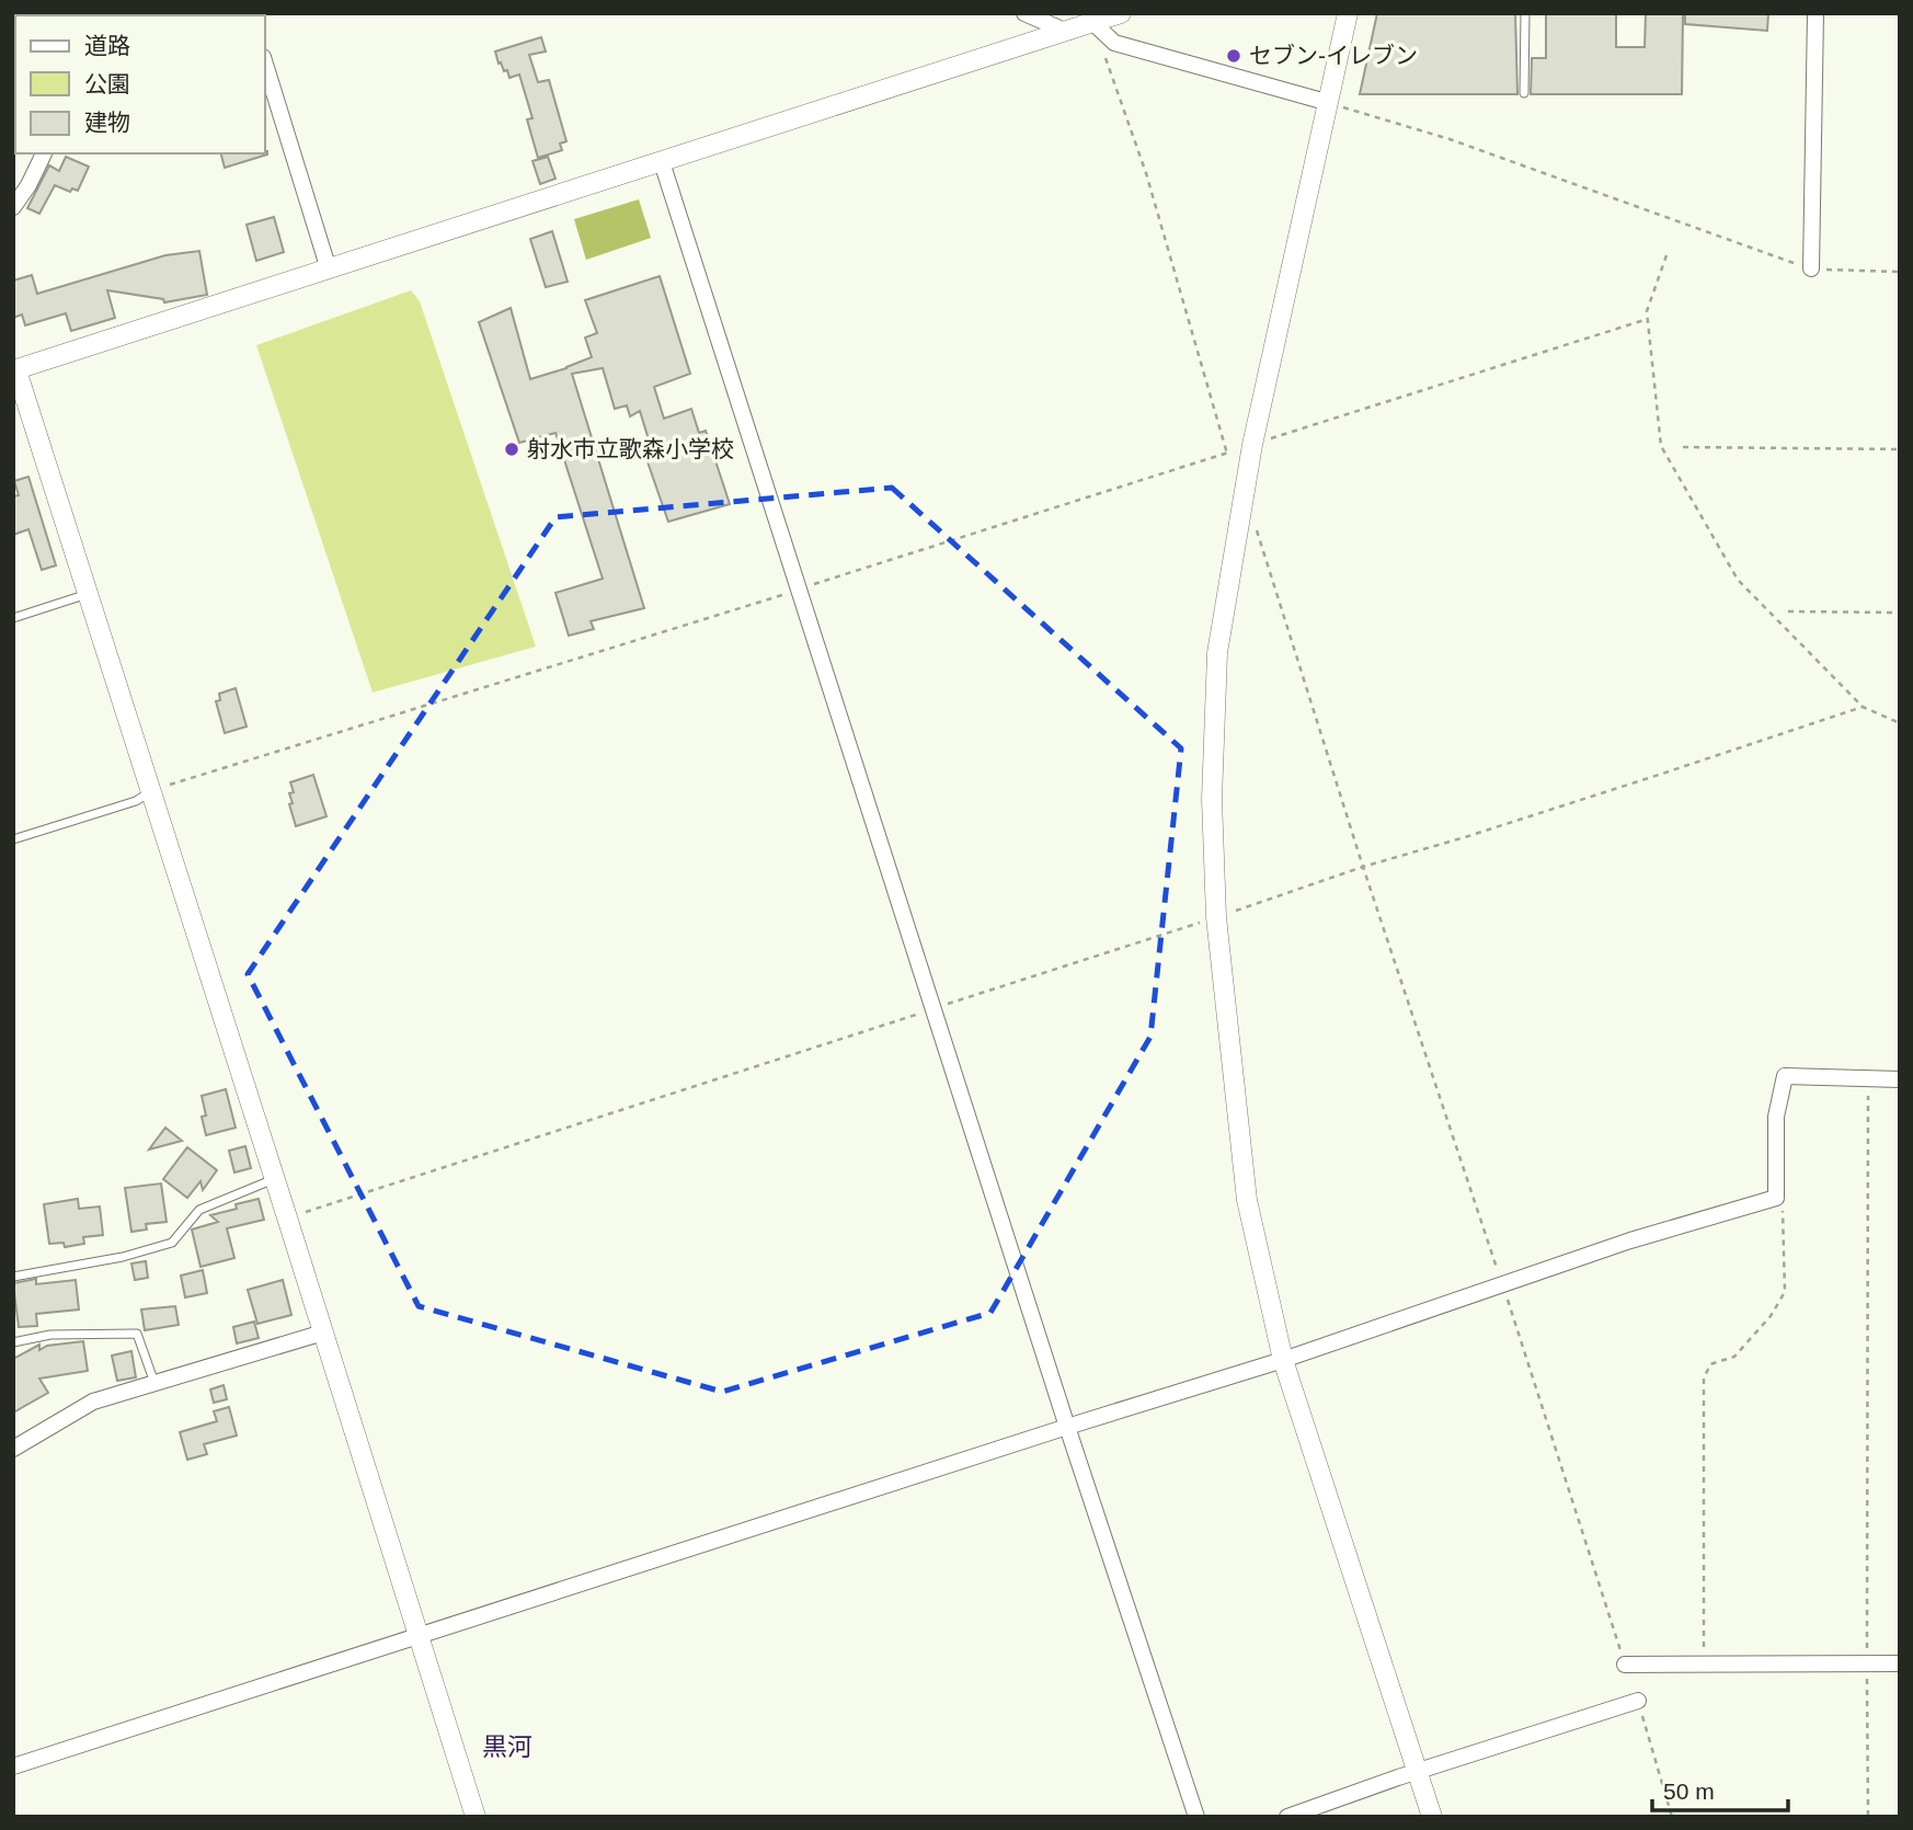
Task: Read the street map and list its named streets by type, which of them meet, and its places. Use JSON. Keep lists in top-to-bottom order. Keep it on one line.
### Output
{"districts":["黒河"],"places":["セブン-イレブン","射水市立歌森小学校"],"legend":["道路","公園","建物"],"scale_bar":"50 m"}
